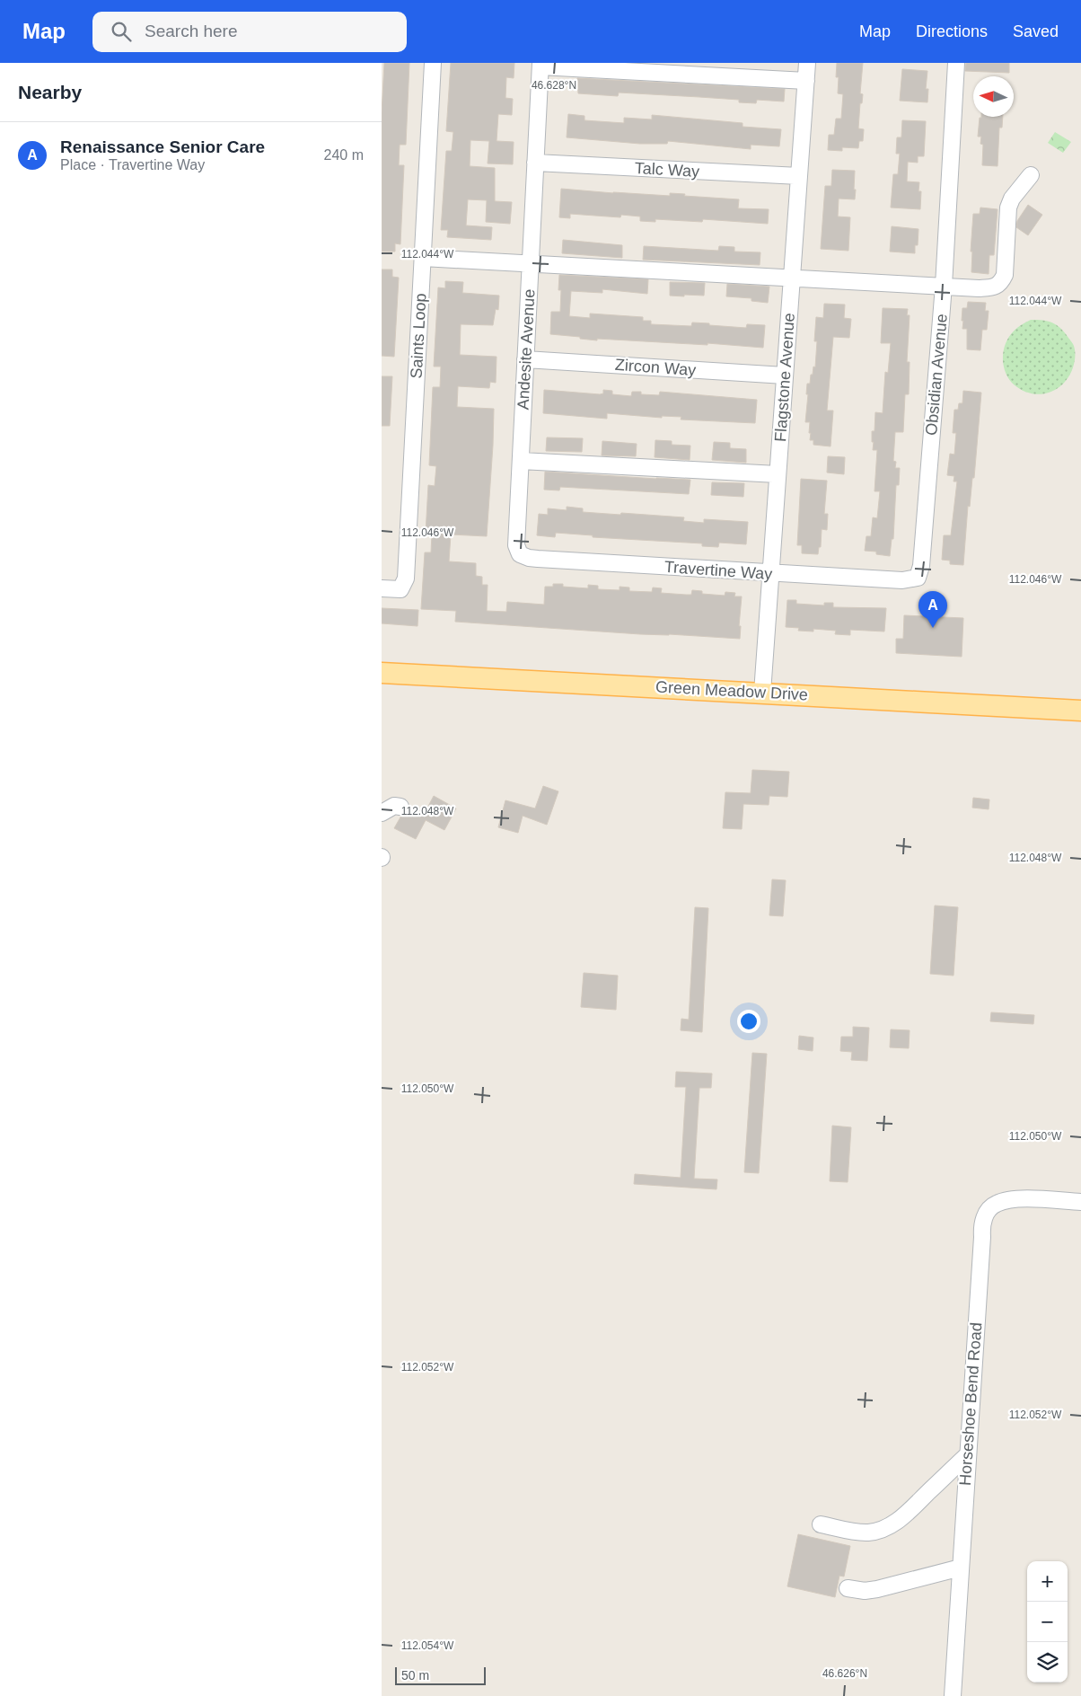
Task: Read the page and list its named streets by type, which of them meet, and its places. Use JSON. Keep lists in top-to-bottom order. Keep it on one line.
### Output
{"streets":{"main road":["Green Meadow Drive"],"street":["Talc Way","Saints Loop","Andesite Avenue","Zircon Way","Obsidian Avenue","Flagstone Avenue","Travertine Way","Horseshoe Bend Road"]},"crossings":[["Talc Way","Andesite Avenue"],["Talc Way","Flagstone Avenue"],["Andesite Avenue","Zircon Way"],["Andesite Avenue","Travertine Way"],["Zircon Way","Flagstone Avenue"],["Obsidian Avenue","Travertine Way"],["Flagstone Avenue","Travertine Way"],["Flagstone Avenue","Green Meadow Drive"]],"scale_bar":"50 m","north":"left","page":{"header":"Map","search":"Search here","nav":["Map","Directions","Saved"],"heading":"Nearby","list":[{"mark":"A","name":"Renaissance Senior Care","note":"Place · Travertine Way","value":"240 m"}],"pins":"A","map_buttons":["+","−"],"scale":"50 m"},"coordinates":["46.628°N","112.044°W","112.046°W","112.048°W","112.050°W","112.052°W","112.054°W","46.626°N"]}
